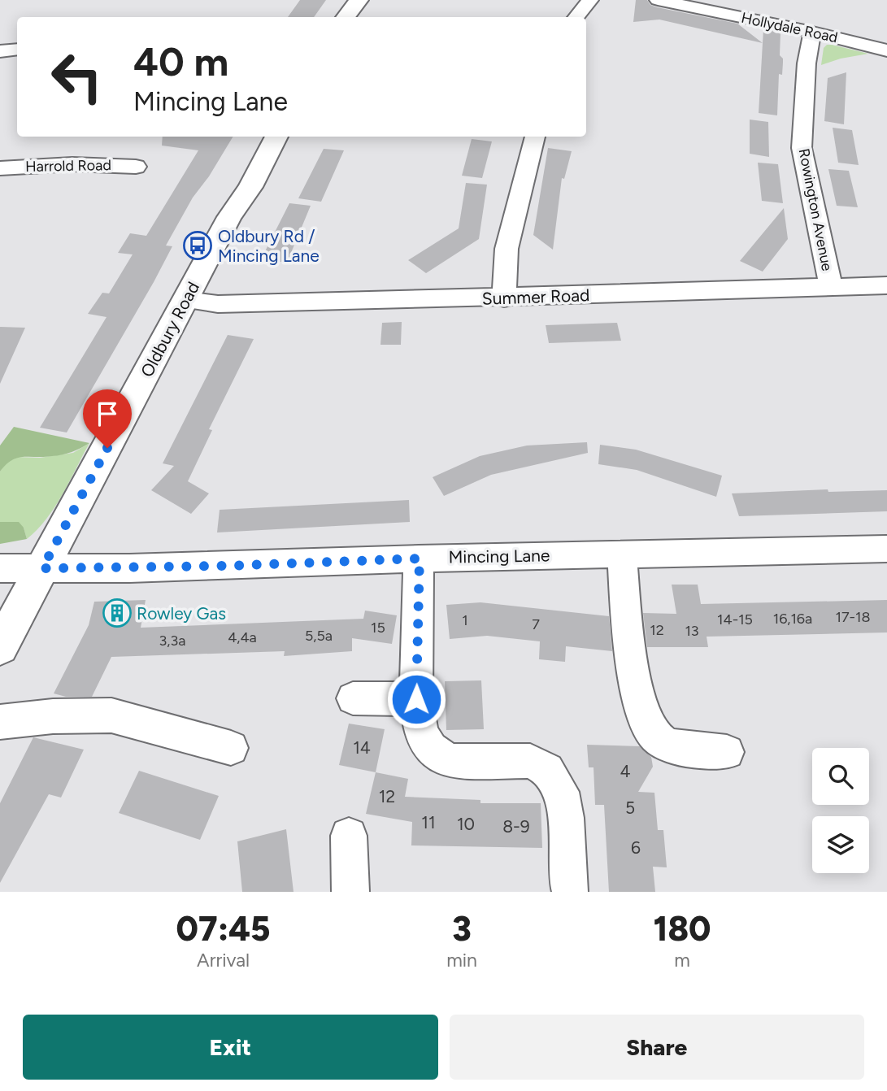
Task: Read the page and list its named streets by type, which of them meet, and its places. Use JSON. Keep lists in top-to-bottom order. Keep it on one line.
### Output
{"streets":{"main road":["Oldbury Road"],"street":["Hollydale Road","Harrold Road","Rowington Avenue","Summer Road","Mincing Lane"]},"crossings":[["Hollydale Road","Rowington Avenue"],["Rowington Avenue","Summer Road"],["Summer Road","Oldbury Road"],["Oldbury Road","Mincing Lane"]],"places":{"bus stop":["Oldbury Rd / Mincing Lane"],"building":["Rowley Gas"]},"house_numbers":["17-18","16,16a","14-15","1","7","15","12","13","5,5a","4,4a","3,3a","14","4","12","5","11","10","8-9","6"],"page":{"turn":["40 m","Mincing Lane"],"eta":["07:45","Arrival","3","min","180","m"],"buttons":["Exit","Share"]}}
